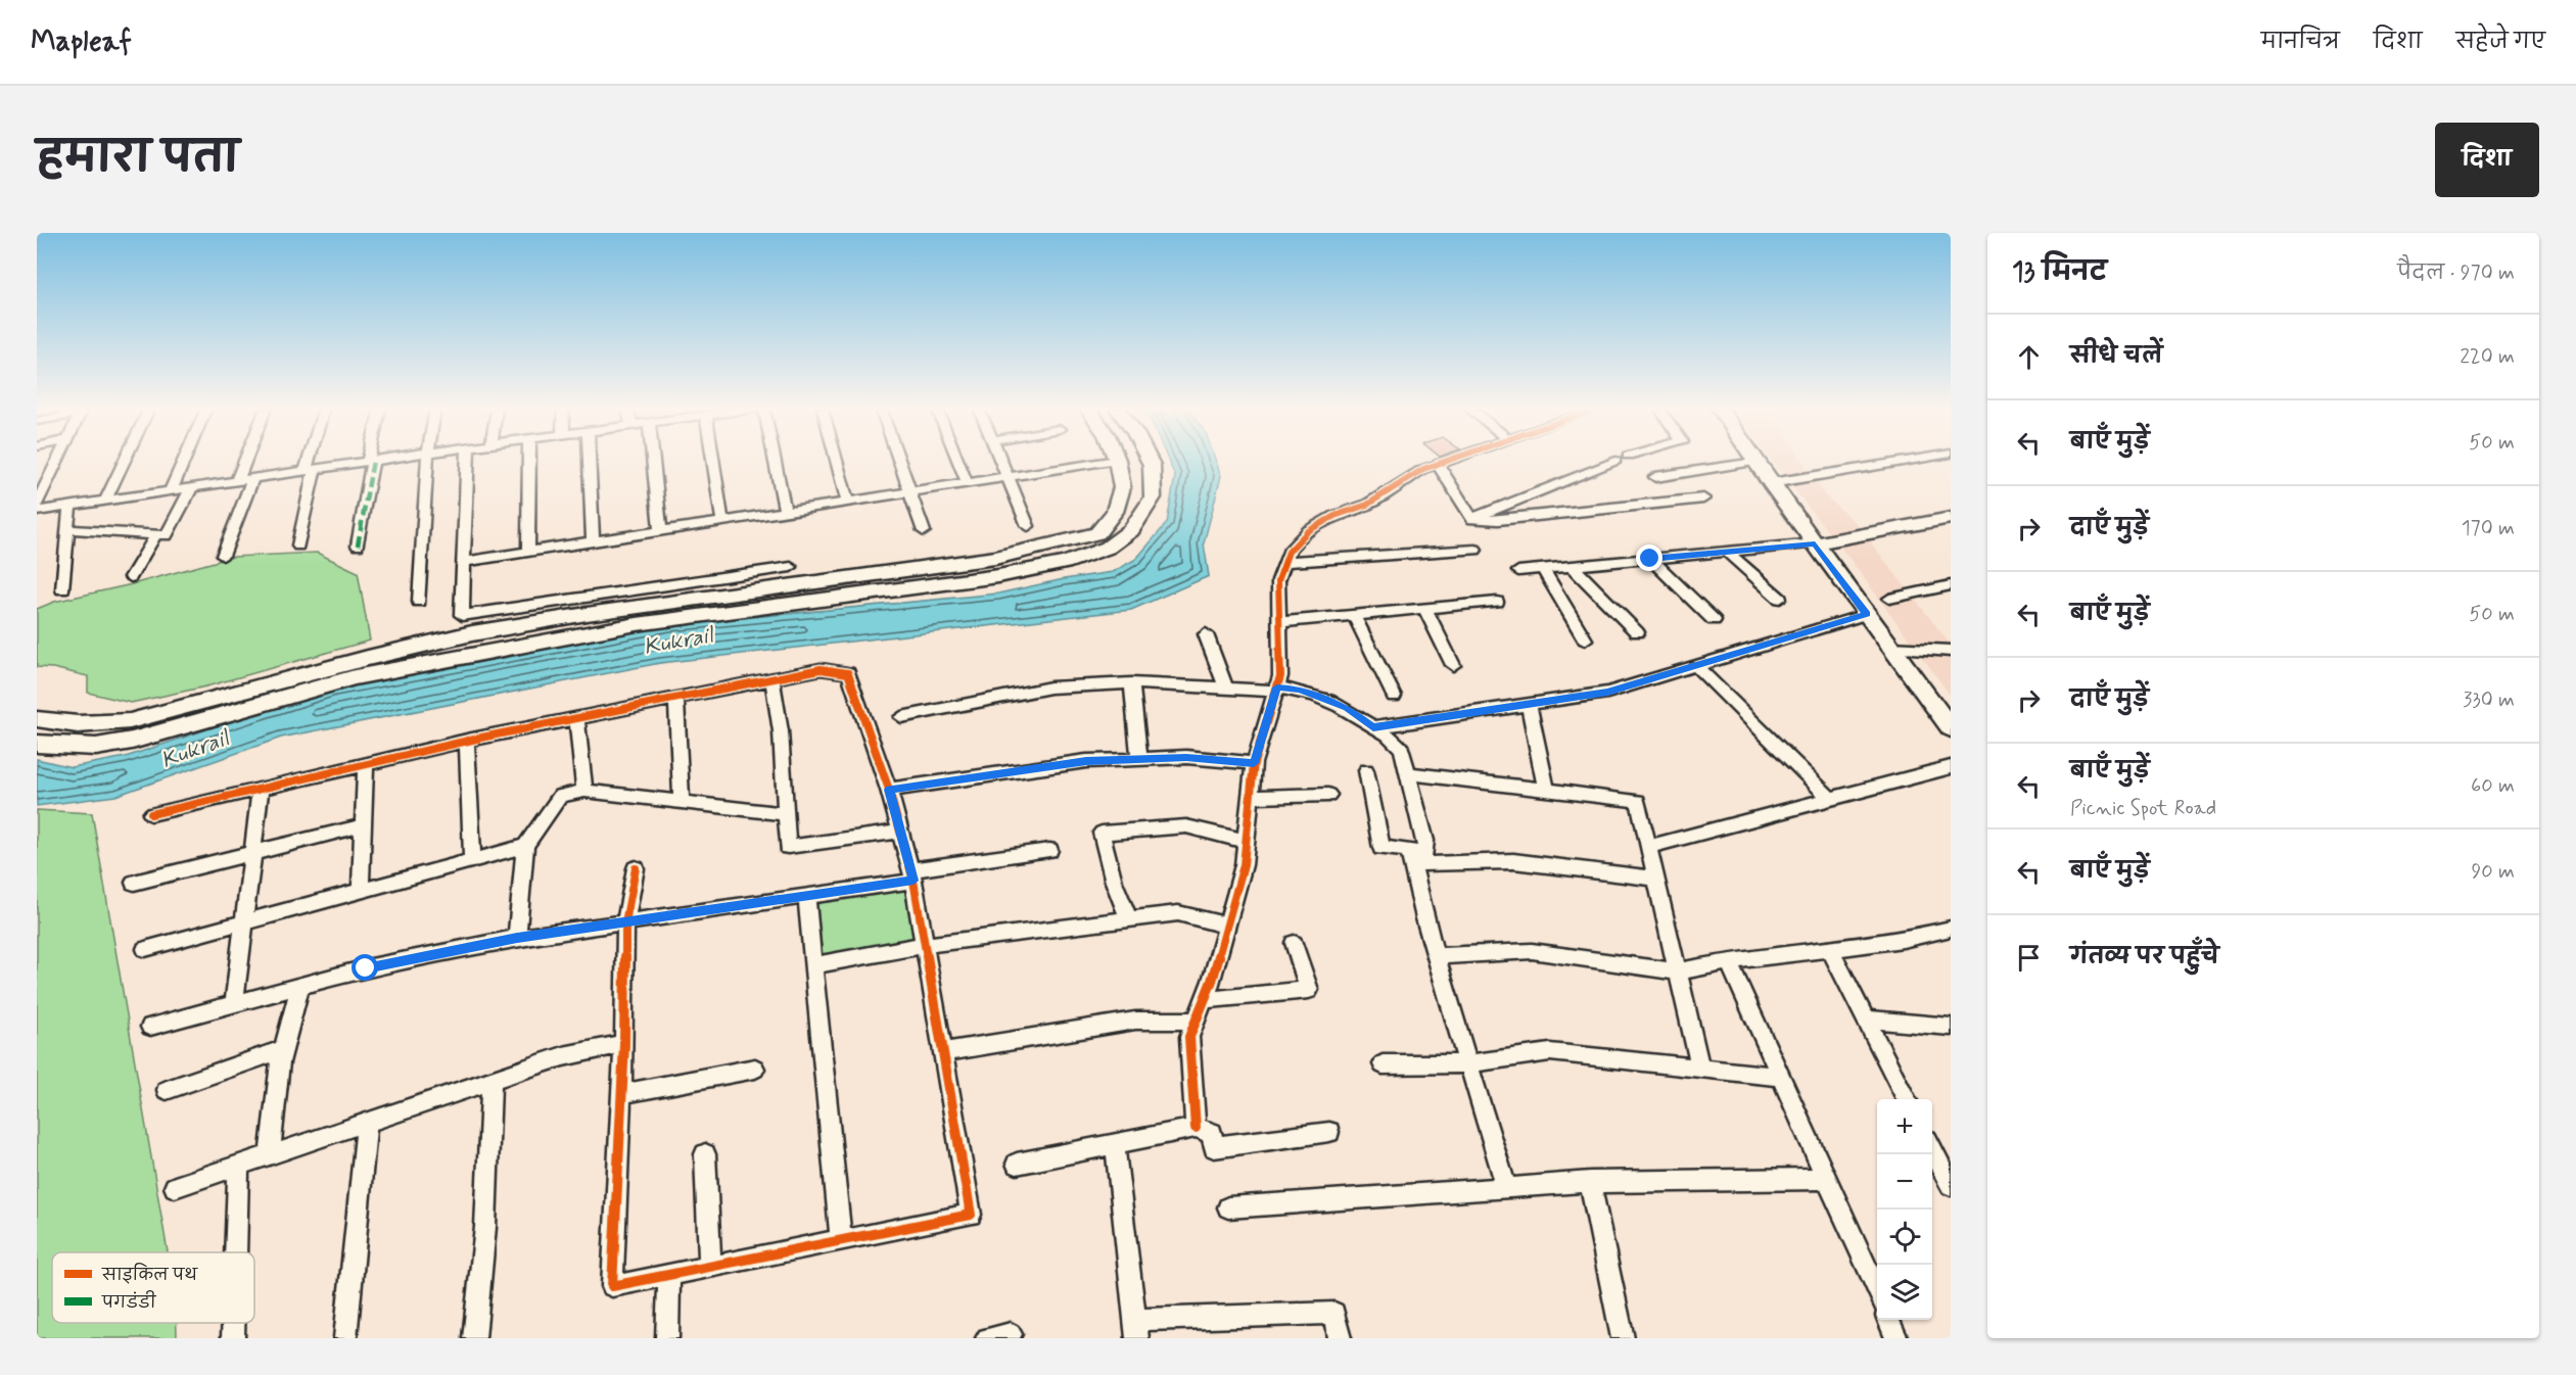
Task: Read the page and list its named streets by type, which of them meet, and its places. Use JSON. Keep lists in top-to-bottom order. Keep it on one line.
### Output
{"water":["Kukrail"],"legend":["साइकिल पथ","पगडंडी"],"page":{"header":"Mapleaf","nav":["मानचित्र","दिशा","सहेजे गए"],"title":"हमारा पता","buttons":"दिशा","heading":["13 मिनट","पैदल · 970 m"],"list":[["सीधे चलें","220 m"],["बाएँ मुड़ें","50 m"],["दाएँ मुड़ें","170 m"],["बाएँ मुड़ें","50 m"],["दाएँ मुड़ें","330 m"],["बाएँ मुड़ें","Picnic Spot Road","60 m"],["बाएँ मुड़ें","90 m"],"गंतव्य पर पहुँचे"],"map_buttons":["+","−"]}}
